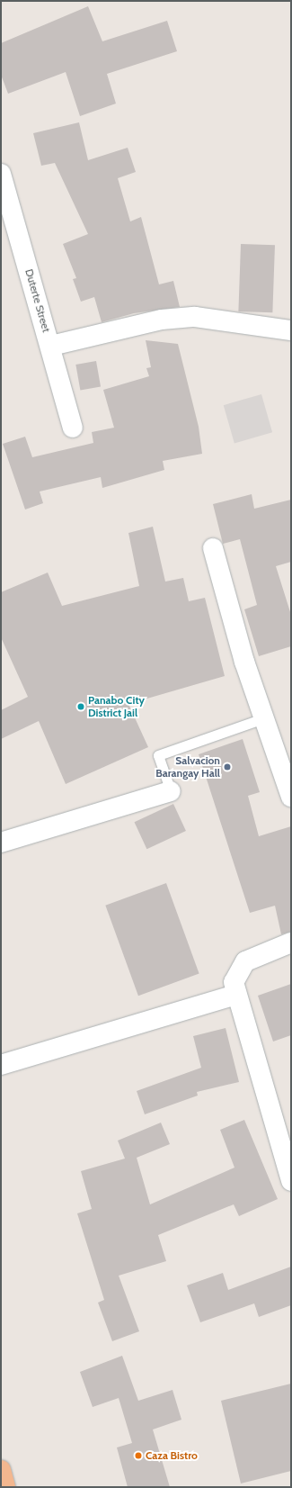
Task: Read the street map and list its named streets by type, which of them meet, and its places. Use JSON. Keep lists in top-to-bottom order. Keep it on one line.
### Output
{"streets":{"street":["Duterte Street"]},"places":["Panabo City District Jail","Salvacion Barangay Hall","Caza Bistro"]}
